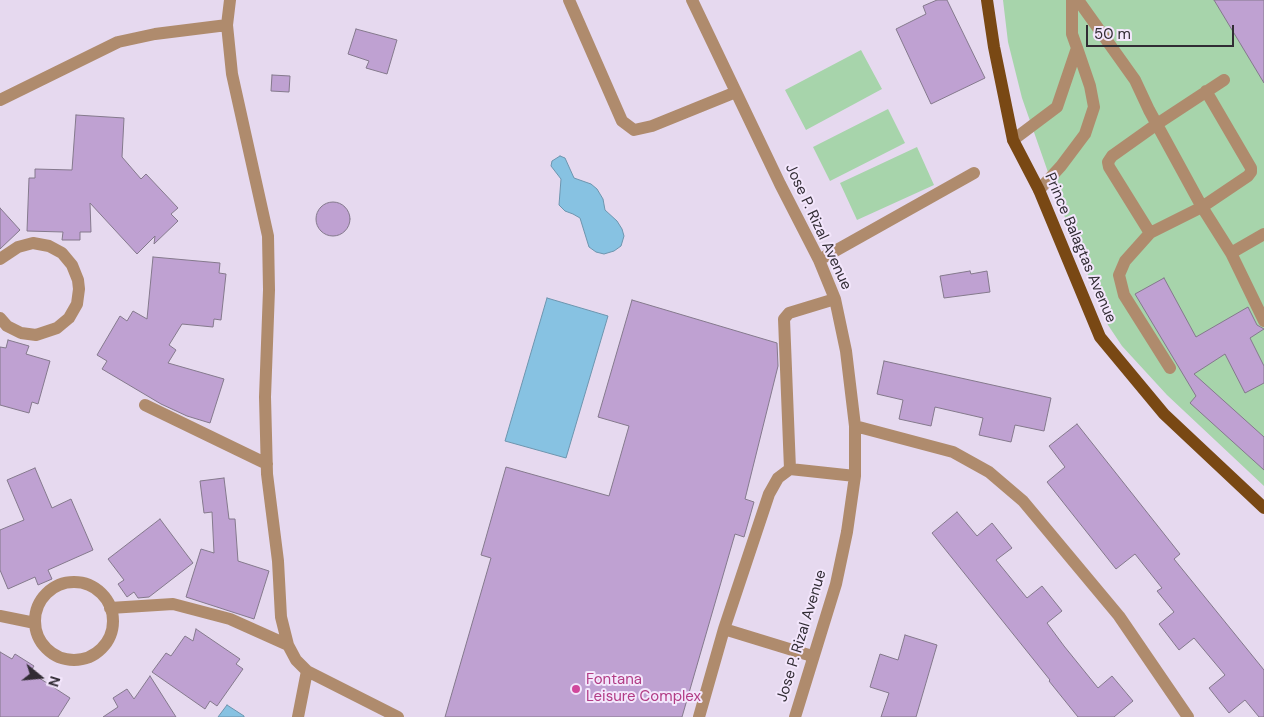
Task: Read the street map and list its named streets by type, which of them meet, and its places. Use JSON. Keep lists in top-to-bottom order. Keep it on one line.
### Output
{"streets":{"main road":["Prince Balagtas Avenue"],"street":["Jose P. Rizal Avenue"]},"places":["Fontana Leisure Complex"],"scale_bar":"50 m","north":"right"}
